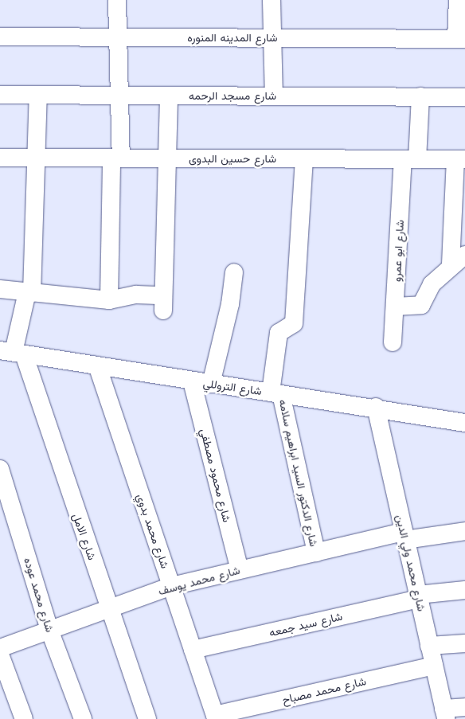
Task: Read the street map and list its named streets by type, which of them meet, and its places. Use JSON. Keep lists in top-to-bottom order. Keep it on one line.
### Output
{"streets":{"street":["شارع المدينه المنوره","شارع مسجد الرحمه","شارع حسين البدوى","شارع ابو عمرو","شارع التروللي","شارع الدكتور السيد ابراهيم سلامه","شارع محمود مصطفي","شارع محمد بدوي","شارع الامل","شارع محمد ولي الدين","شارع محمد يوسف","شارع محمد عوده","شارع سيد جمعه","شارع محمد مصباح"]},"crossings":[["شارع مسجد الرحمه","شارع ابو عمرو"],["شارع حسين البدوى","شارع ابو عمرو"],["شارع حسين البدوى","شارع الدكتور السيد ابراهيم سلامه"],["شارع التروللي","شارع الدكتور السيد ابراهيم سلامه"],["شارع التروللي","شارع محمود مصطفي"],["شارع التروللي","شارع محمد بدوي"],["شارع التروللي","شارع الامل"],["شارع التروللي","شارع محمد ولي الدين"],["شارع الدكتور السيد ابراهيم سلامه","شارع محمد يوسف"],["شارع محمود مصطفي","شارع محمد يوسف"],["شارع محمد بدوي","شارع محمد يوسف"],["شارع محمد بدوي","شارع سيد جمعه"],["شارع محمد بدوي","شارع محمد مصباح"],["شارع الامل","شارع محمد يوسف"],["شارع محمد ولي الدين","شارع محمد يوسف"],["شارع محمد ولي الدين","شارع سيد جمعه"],["شارع محمد ولي الدين","شارع محمد مصباح"],["شارع محمد يوسف","شارع محمد عوده"]]}
